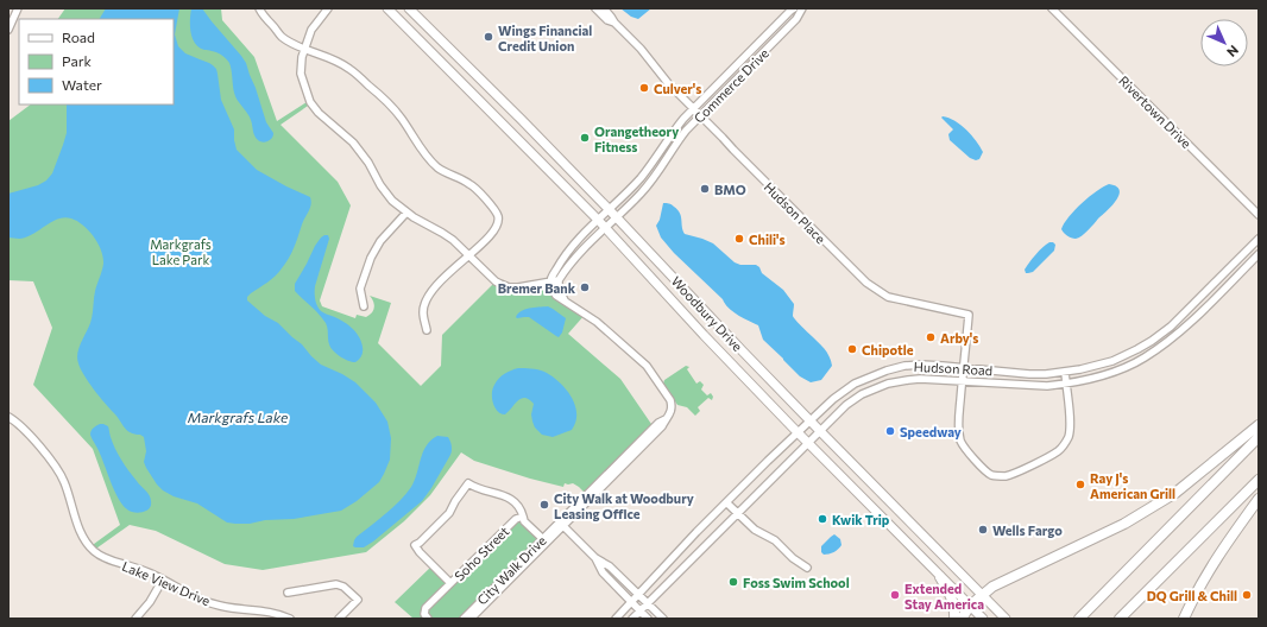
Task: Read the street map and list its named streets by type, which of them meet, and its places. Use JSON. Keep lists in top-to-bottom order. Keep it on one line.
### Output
{"streets":{"main road":["Woodbury Drive"],"street":["Commerce Drive","Rivertown Drive","Hudson Place","Hudson Road","Soho Street","City Walk Drive","Lake View Drive"]},"crossings":[["Commerce Drive","Hudson Place"],["Commerce Drive","Woodbury Drive"],["Commerce Drive","City Walk Drive"],["Hudson Place","Hudson Road"],["Woodbury Drive","Hudson Road"],["Soho Street","City Walk Drive"]],"water":["Markgrafs Lake"],"parks":["Markgrafs Lake Park"],"places":["Wings Financial Credit Union","Culver's","Orangetheory Fitness","BMO","Chili's","Bremer Bank","Arby's","Chipotle","Speedway","Ray J's American Grill","City Walk at Woodbury Leasing Office","Kwik Trip","Wells Fargo","Foss Swim School","Extended Stay America","DQ Grill & Chill"],"legend":["Road","Park","Water"],"north":"bottom right"}
